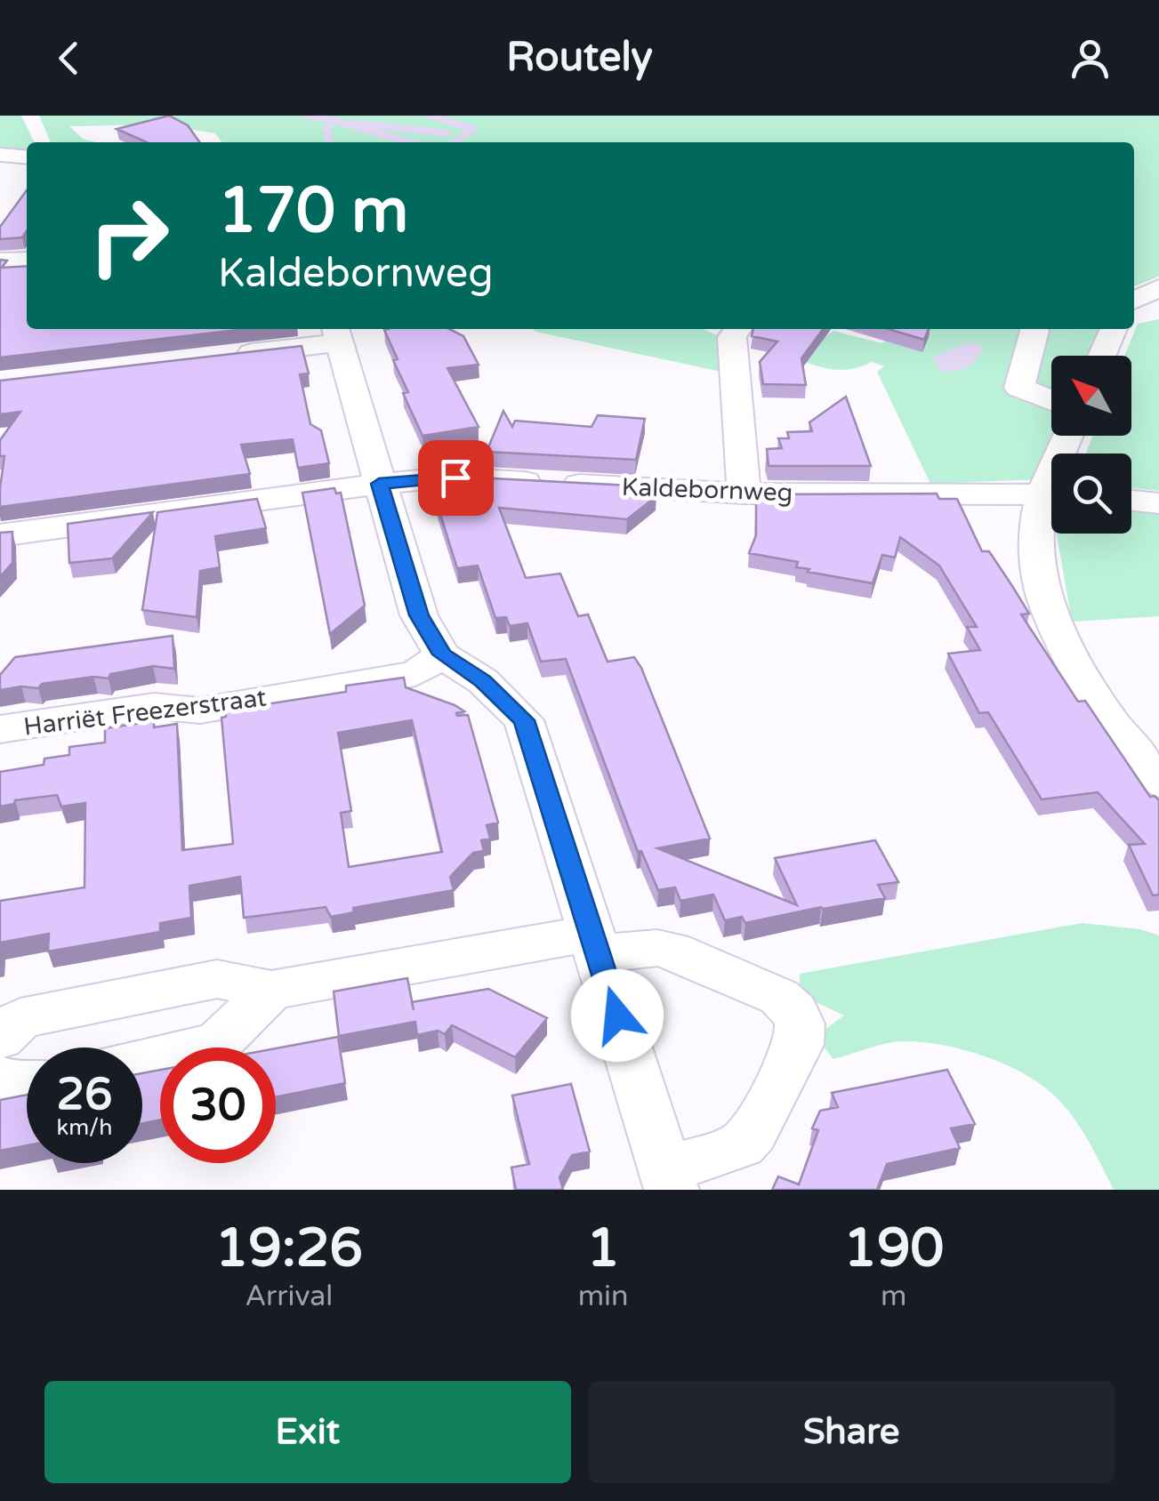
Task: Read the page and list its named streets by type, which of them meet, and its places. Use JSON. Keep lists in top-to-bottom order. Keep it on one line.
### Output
{"streets":{"street":["Kaldebornweg","Harriët Freezerstraat"]},"north":"top left","page":{"header":"Routely","turn":["170 m","Kaldebornweg"],"speed":"26 km/h","limit":"30","eta":["19:26","Arrival","1","min","190","m"],"buttons":["Exit","Share"]}}
